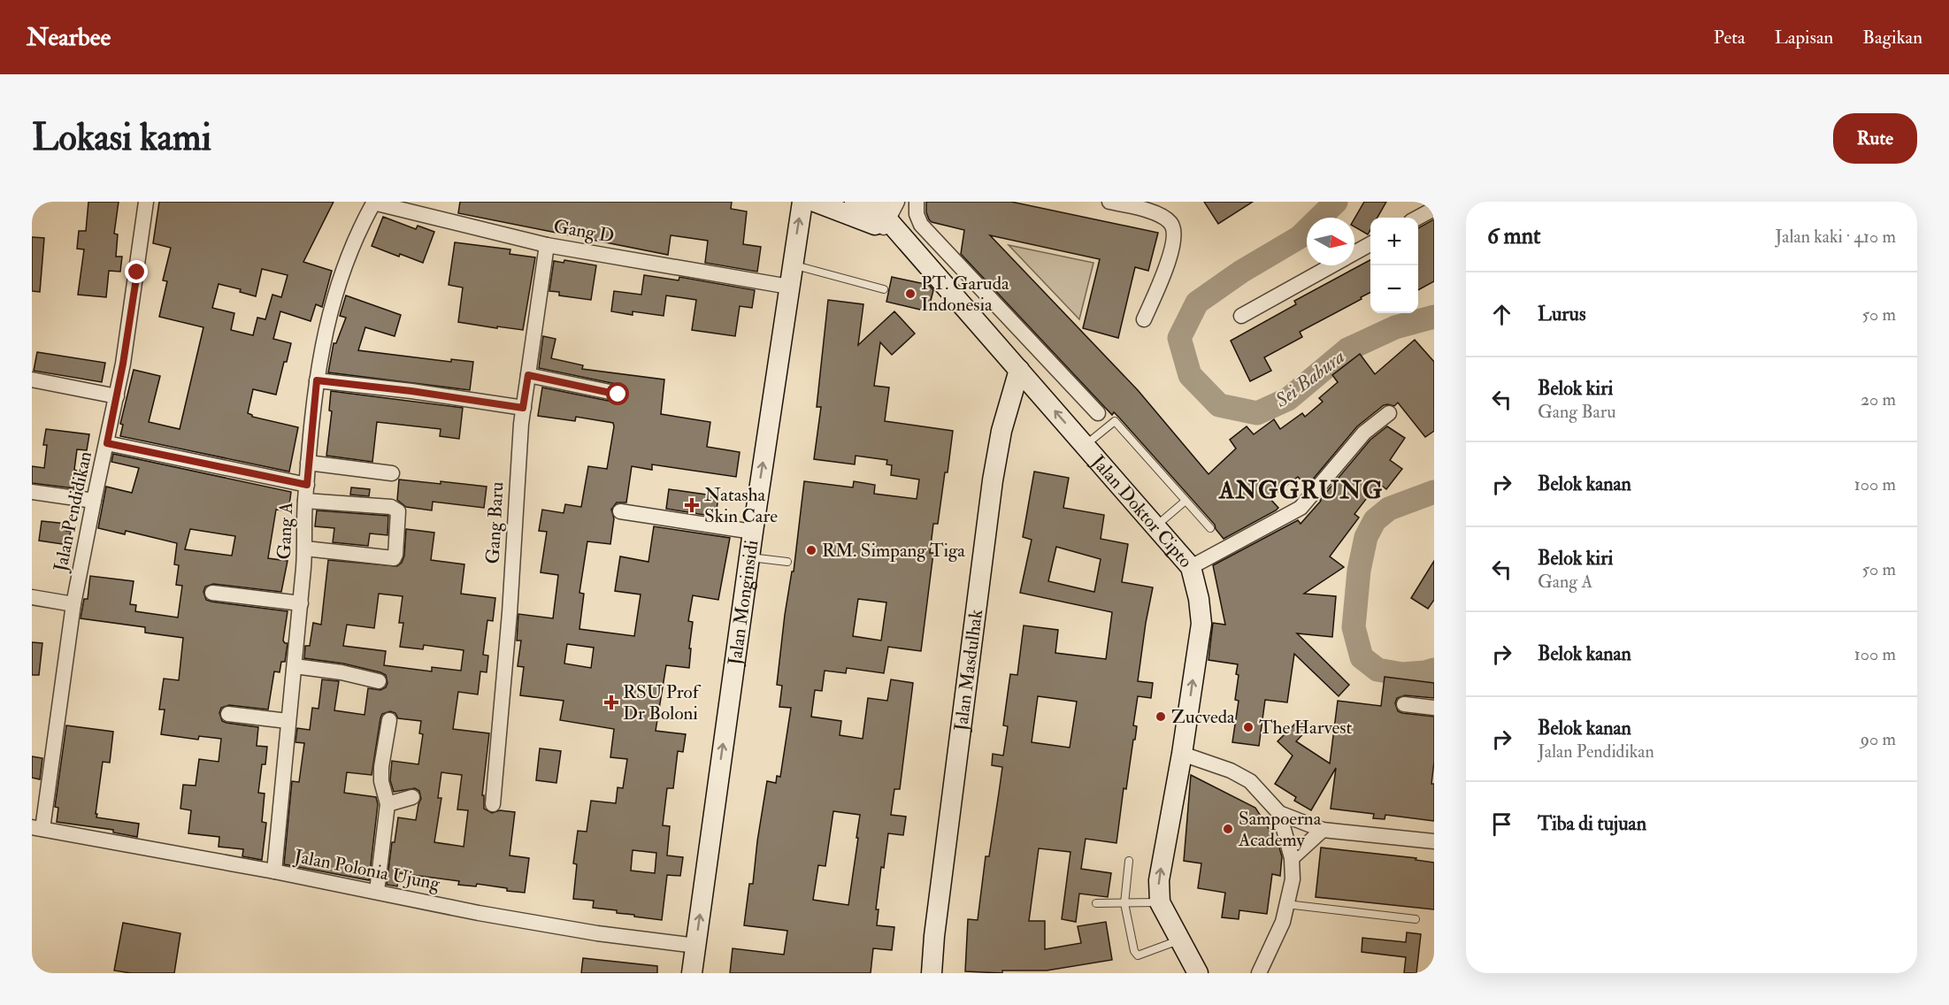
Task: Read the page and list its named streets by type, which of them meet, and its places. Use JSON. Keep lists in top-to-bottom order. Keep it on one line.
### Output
{"streets":{"street":["Gang D","Jalan Pendidikan","Jalan Doktor Cipto","Gang Baru","Gang A","Jalan Monginsidi","Jalan Masdulhak","Jalan Polonia Ujung"]},"crossings":[["Gang D","Gang Baru"],["Gang D","Gang A"],["Gang D","Jalan Monginsidi"],["Jalan Pendidikan","Jalan Polonia Ujung"],["Jalan Doktor Cipto","Jalan Masdulhak"],["Gang A","Jalan Polonia Ujung"],["Jalan Monginsidi","Jalan Polonia Ujung"]],"one_way":["Jalan Doktor Cipto","Jalan Monginsidi"],"districts":["ANGGRUNG"],"water":["Sei Babura"],"places":{"other":["PT. Garuda Indonesia","RM. Simpang Tiga","Zucveda","The Harvest","Sampoerna Academy"],"health":["Natasha Skin Care","RSU Prof Dr Boloni"]},"north":"right","page":{"header":"Nearbee","nav":["Peta","Lapisan","Bagikan"],"buttons":"Rute","title":"Lokasi kami","heading":["6 mnt","Jalan kaki · 410 m"],"map_buttons":["+","−"],"list":[["Lurus","50 m"],["Belok kiri","Gang Baru","20 m"],["Belok kanan","100 m"],["Belok kiri","Gang A","50 m"],["Belok kanan","100 m"],["Belok kanan","Jalan Pendidikan","90 m"],"Tiba di tujuan"]}}
